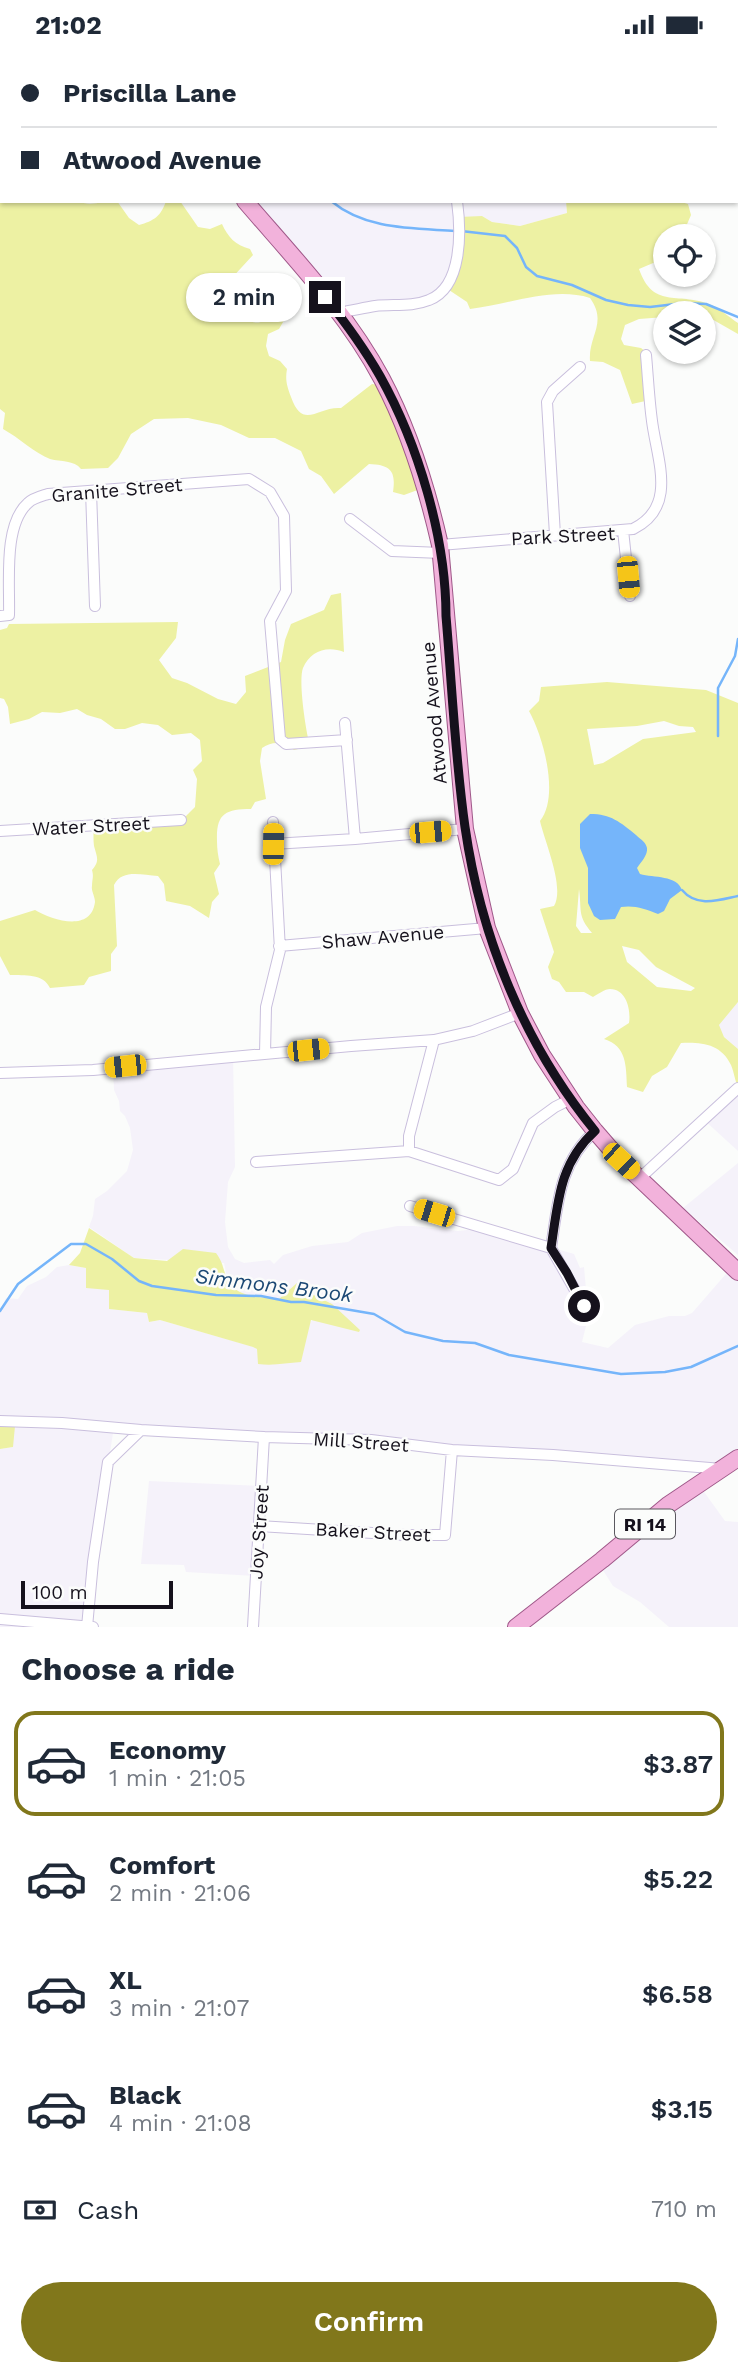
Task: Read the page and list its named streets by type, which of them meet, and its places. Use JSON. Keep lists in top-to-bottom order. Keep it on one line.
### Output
{"streets":{"main road":["Atwood Avenue","RI 14"],"street":["Granite Street","Park Street","Water Street","Shaw Avenue","Mill Street","Joy Street","Baker Street"]},"crossings":[["Park Street","Atwood Avenue"],["Atwood Avenue","Shaw Avenue"],["Mill Street","RI 14"],["Mill Street","Joy Street"],["Mill Street","Baker Street"],["Joy Street","Baker Street"]],"water":["Simmons Brook"],"scale_bar":"100 m","page":{"status":"21:02","banner":["Priscilla Lane","Atwood Avenue"],"bubble":"2 min","scale":"100 m","heading":"Choose a ride","list":[{"name":"Economy","note":"1 min · 21:05","value":"$3.87"},{"name":"Comfort","note":"2 min · 21:06","value":"$5.22"},{"name":"XL","note":"3 min · 21:07","value":"$6.58"},{"name":"Black","note":"4 min · 21:08","value":"$3.15"}],"pay":["Cash","710 m"],"buttons":"Confirm"}}
